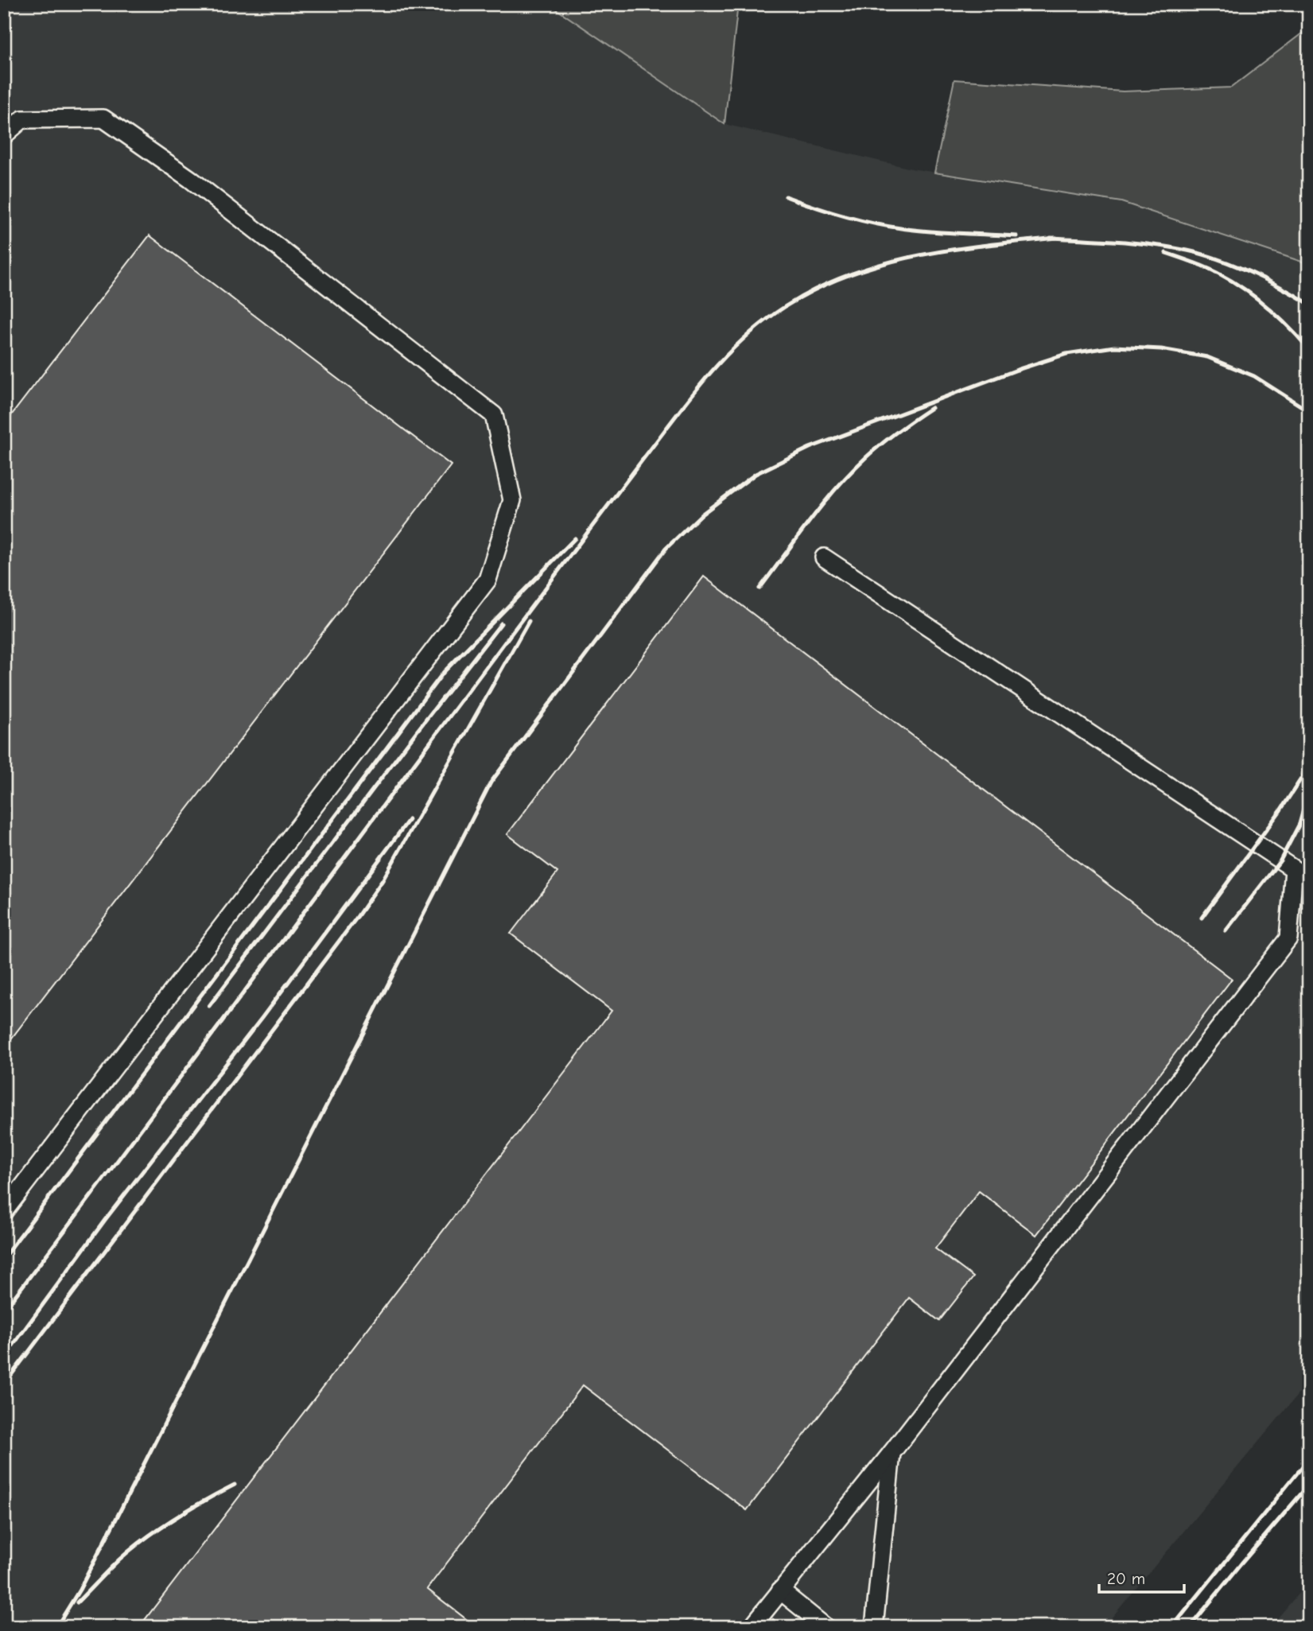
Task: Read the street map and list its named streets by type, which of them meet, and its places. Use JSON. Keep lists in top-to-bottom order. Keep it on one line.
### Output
{"scale_bar":"20 m"}
